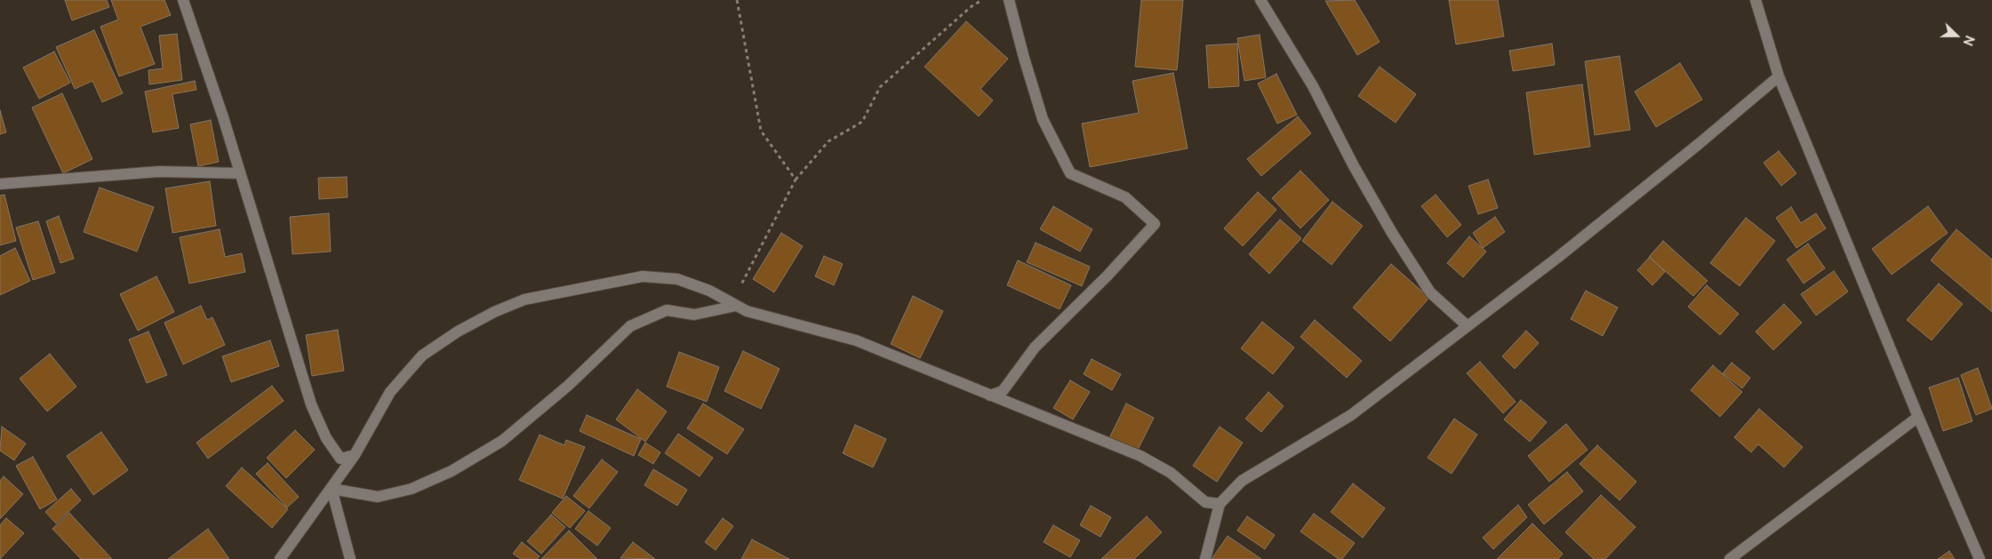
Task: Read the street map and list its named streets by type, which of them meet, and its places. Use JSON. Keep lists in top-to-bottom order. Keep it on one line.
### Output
{"north":"right"}
